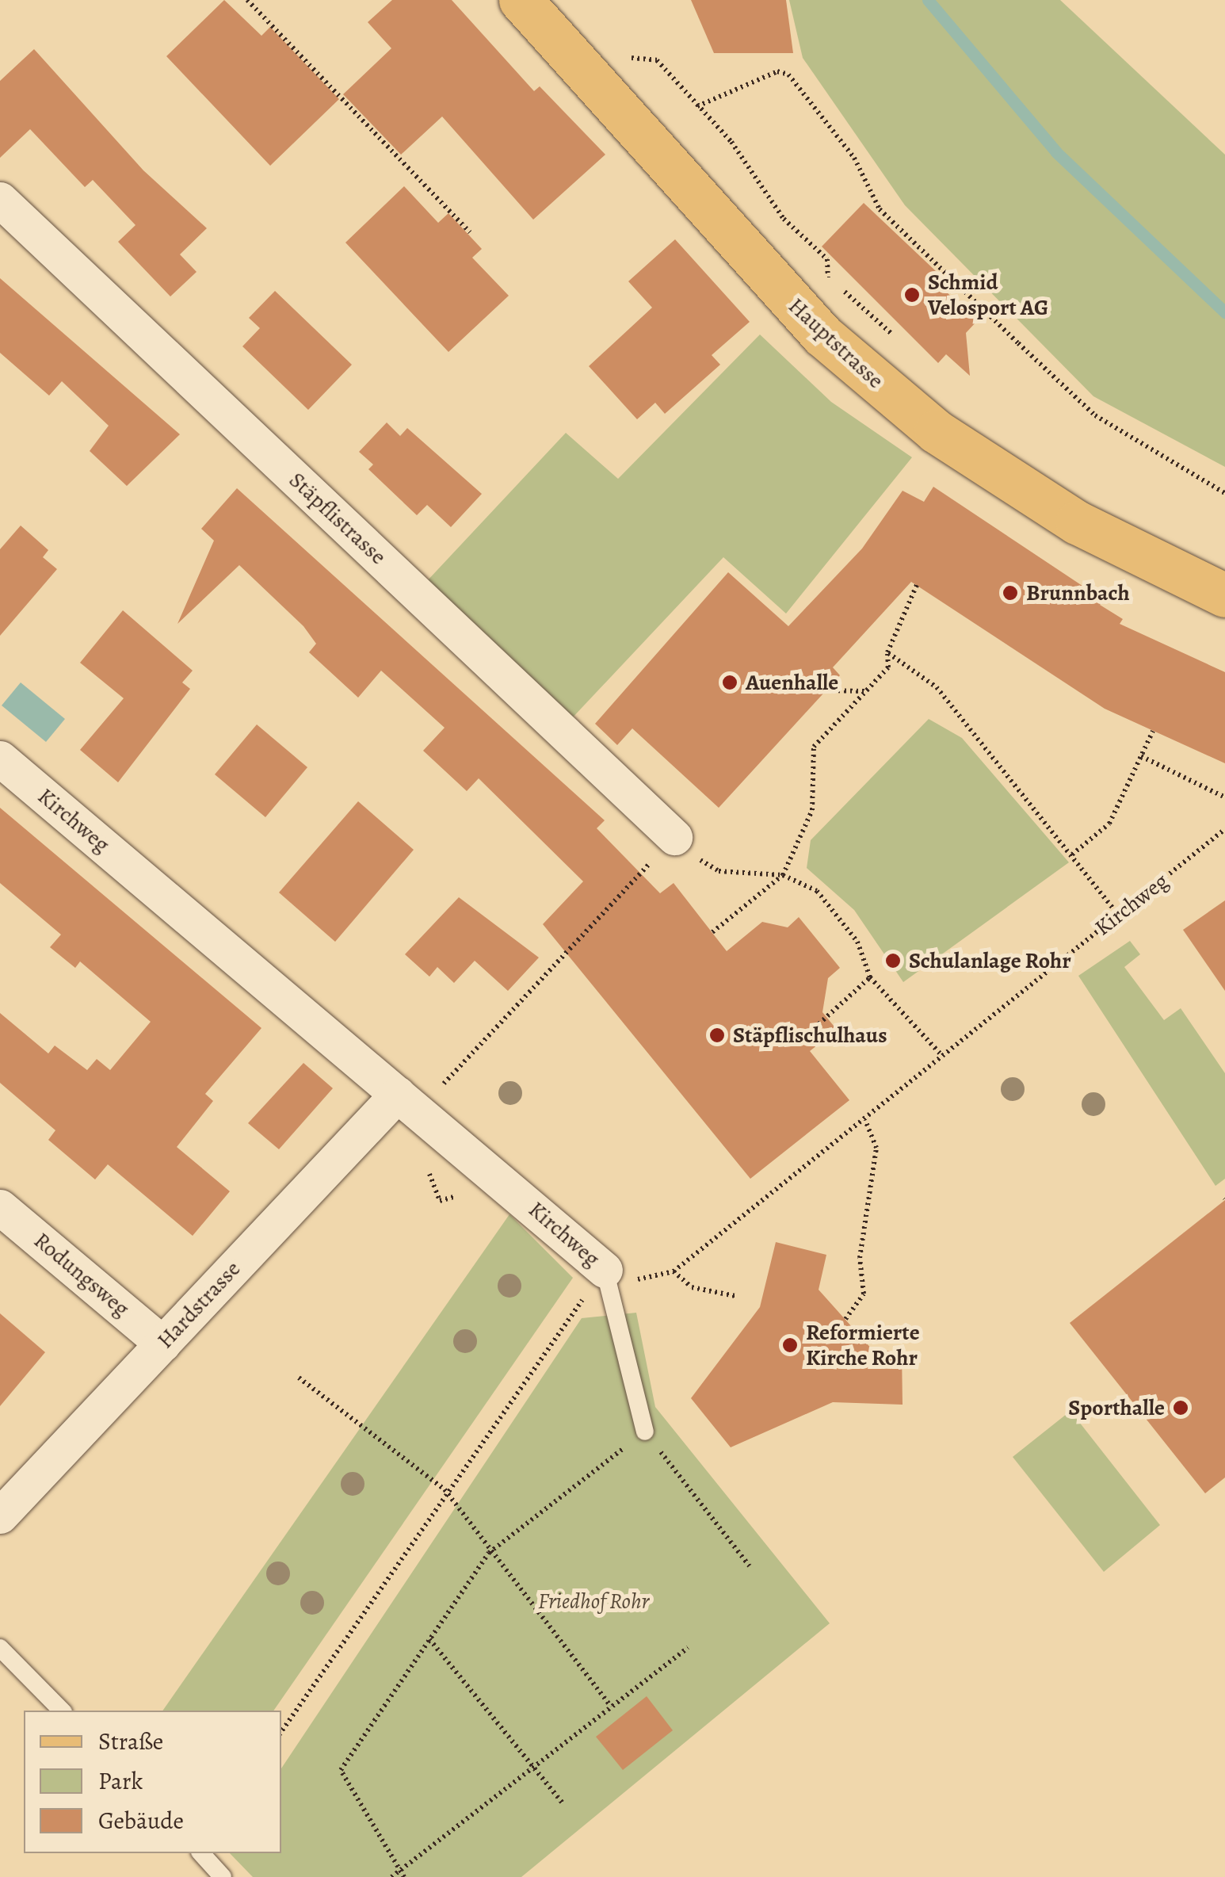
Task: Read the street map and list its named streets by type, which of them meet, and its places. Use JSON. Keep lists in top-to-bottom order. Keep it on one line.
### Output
{"streets":{"main road":["Hauptstrasse"],"street":["Stäpflistrasse","Kirchweg","Rodungsweg","Hardstrasse"]},"crossings":[["Kirchweg","Hardstrasse"],["Rodungsweg","Hardstrasse"]],"parks":["Friedhof Rohr"],"places":["Schmid Velosport AG","Brunnbach","Auenhalle","Schulanlage Rohr","Stäpflischulhaus","Reformierte Kirche Rohr","Sporthalle"],"legend":["Straße","Park","Gebäude"]}
